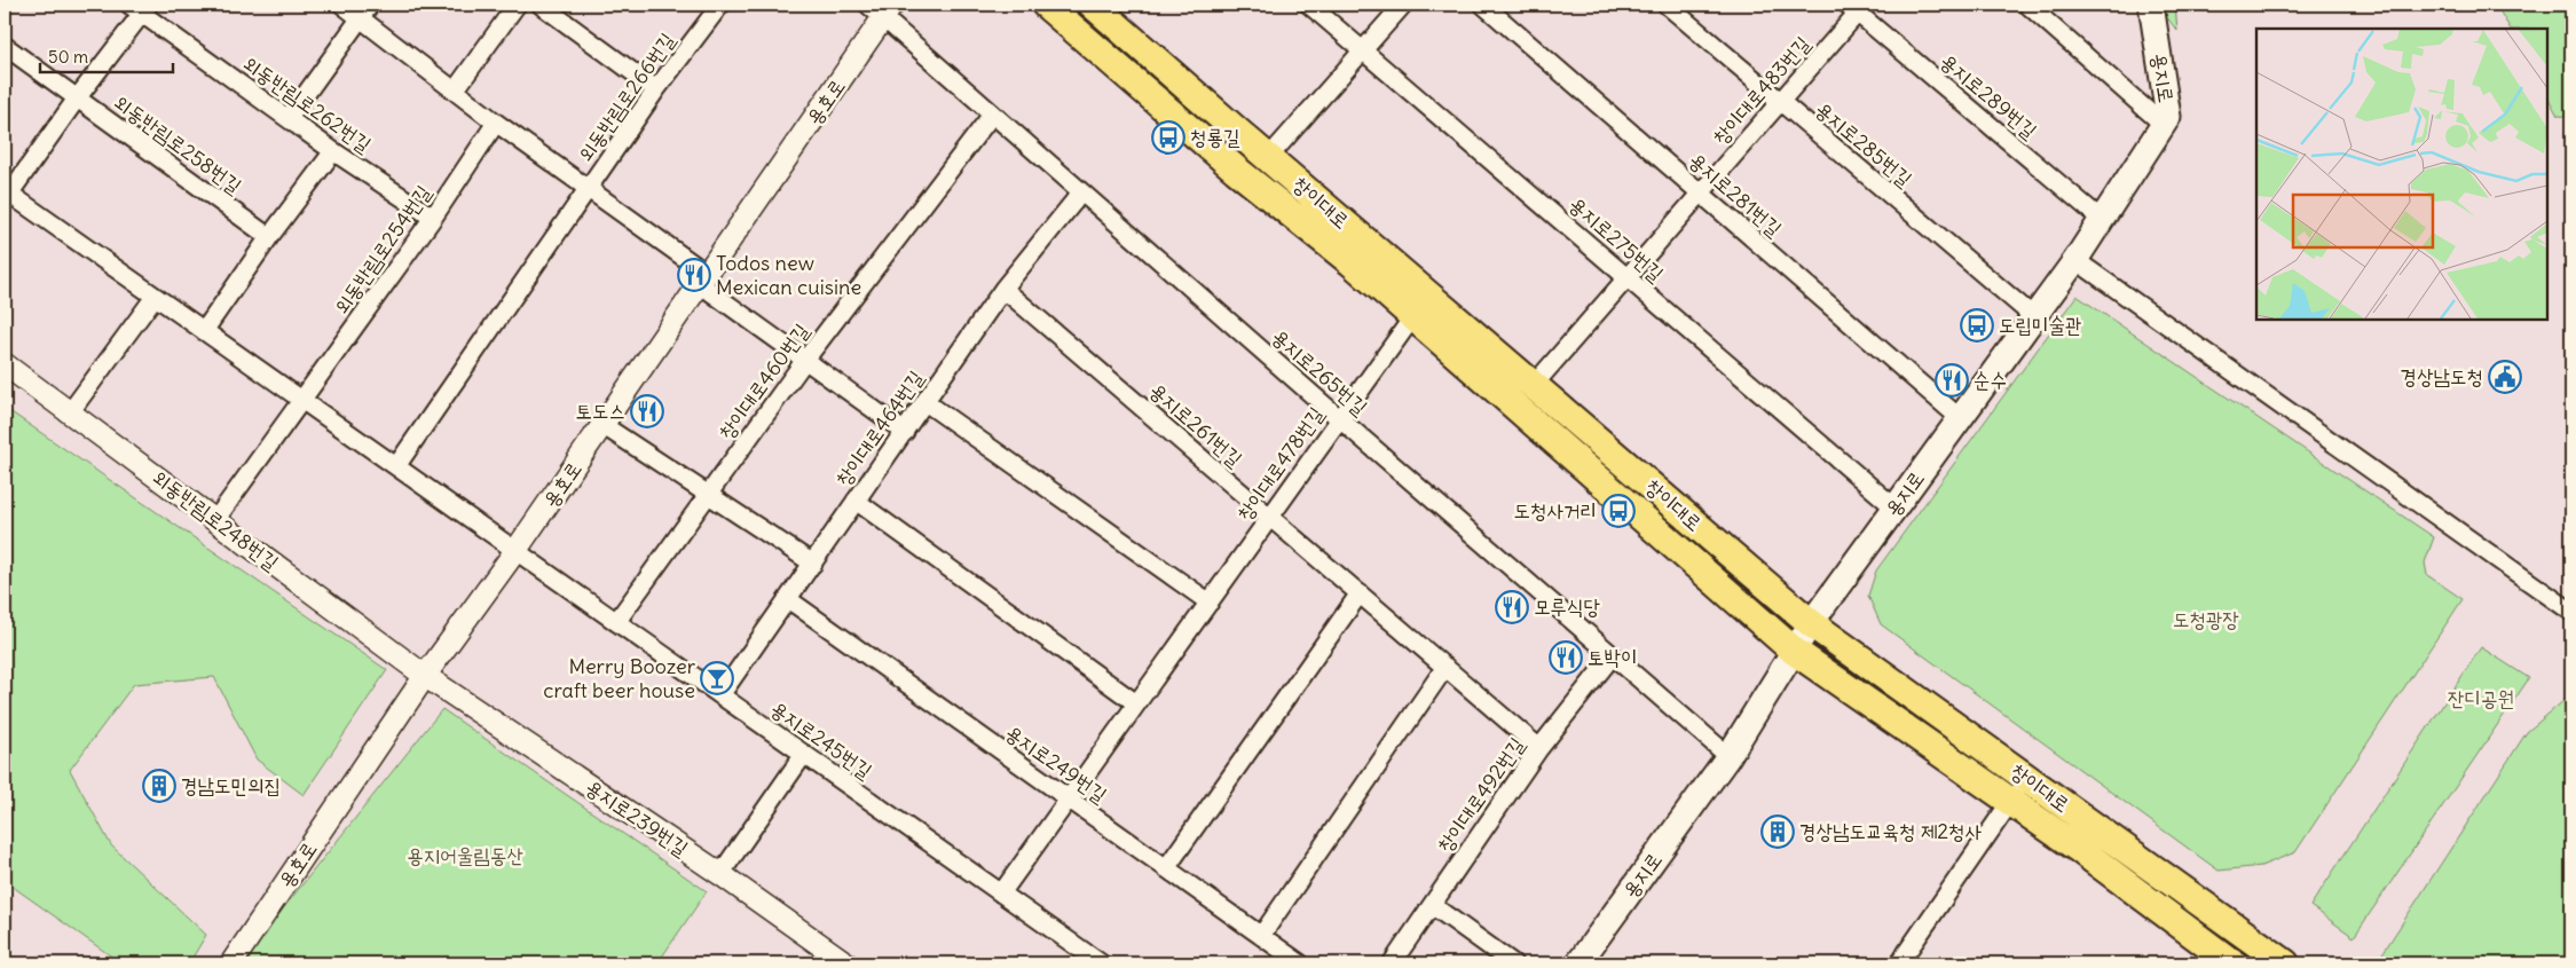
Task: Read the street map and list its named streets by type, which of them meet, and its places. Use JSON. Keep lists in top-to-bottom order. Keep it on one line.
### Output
{"streets":{"main road":["용지로","창이대로"],"street":["창이대로483번길","용지로289번길","외동반림로266번길","용호로","외동반림로262번길","외동반림로258번길","용지로285번길","용지로281번길","용지로275번길","외동반림로254번길","용지로265번길","창이대로460번길","용지로261번길","창이대로464번길","창이대로478번길","외동반림로248번길","용지로245번길","용지로249번길","창이대로492번길","용지로239번길"]},"crossings":[["용지로","용지로289번길"],["용지로","용지로285번길"],["용지로","용지로281번길"],["용지로","창이대로"],["용지로","용지로275번길"],["용지로","용지로265번길"],["창이대로483번길","용지로289번길"],["창이대로483번길","용지로285번길"],["창이대로483번길","용지로281번길"],["창이대로483번길","창이대로"],["창이대로483번길","용지로275번길"],["외동반림로266번길","용호로"],["외동반림로266번길","외동반림로254번길"],["외동반림로266번길","창이대로460번길"],["외동반림로266번길","창이대로464번길"],["용호로","용지로265번길"],["용호로","외동반림로248번길"],["용호로","용지로245번길"],["용호로","용지로239번길"],["외동반림로262번길","외동반림로254번길"],["창이대로","창이대로478번길"],["외동반림로254번길","외동반림로248번길"],["용지로265번길","창이대로460번길"],["용지로265번길","창이대로464번길"],["용지로265번길","창이대로478번길"],["용지로265번길","창이대로492번길"],["창이대로460번길","용지로245번길"],["용지로261번길","창이대로464번길"],["용지로261번길","창이대로478번길"],["용지로261번길","창이대로492번길"],["창이대로464번길","용지로245번길"],["창이대로464번길","용지로249번길"],["창이대로478번길","용지로245번길"],["창이대로478번길","용지로249번길"],["외동반림로248번길","용지로239번길"]],"parks":["도청광장","잔디공원","용지어울림동산"],"places":{"bus stop":["청룡길","도립미술관","도청사거리"],"restaurant":["Todos new Mexican cuisine","순수","토도스","모루식당","토박이"],"public building":["경상남도청"],"bar":["Merry Boozer craft beer house"],"building":["경남도민의집","경상남도교육청 제2청사"]},"scale_bar":"50 m"}
